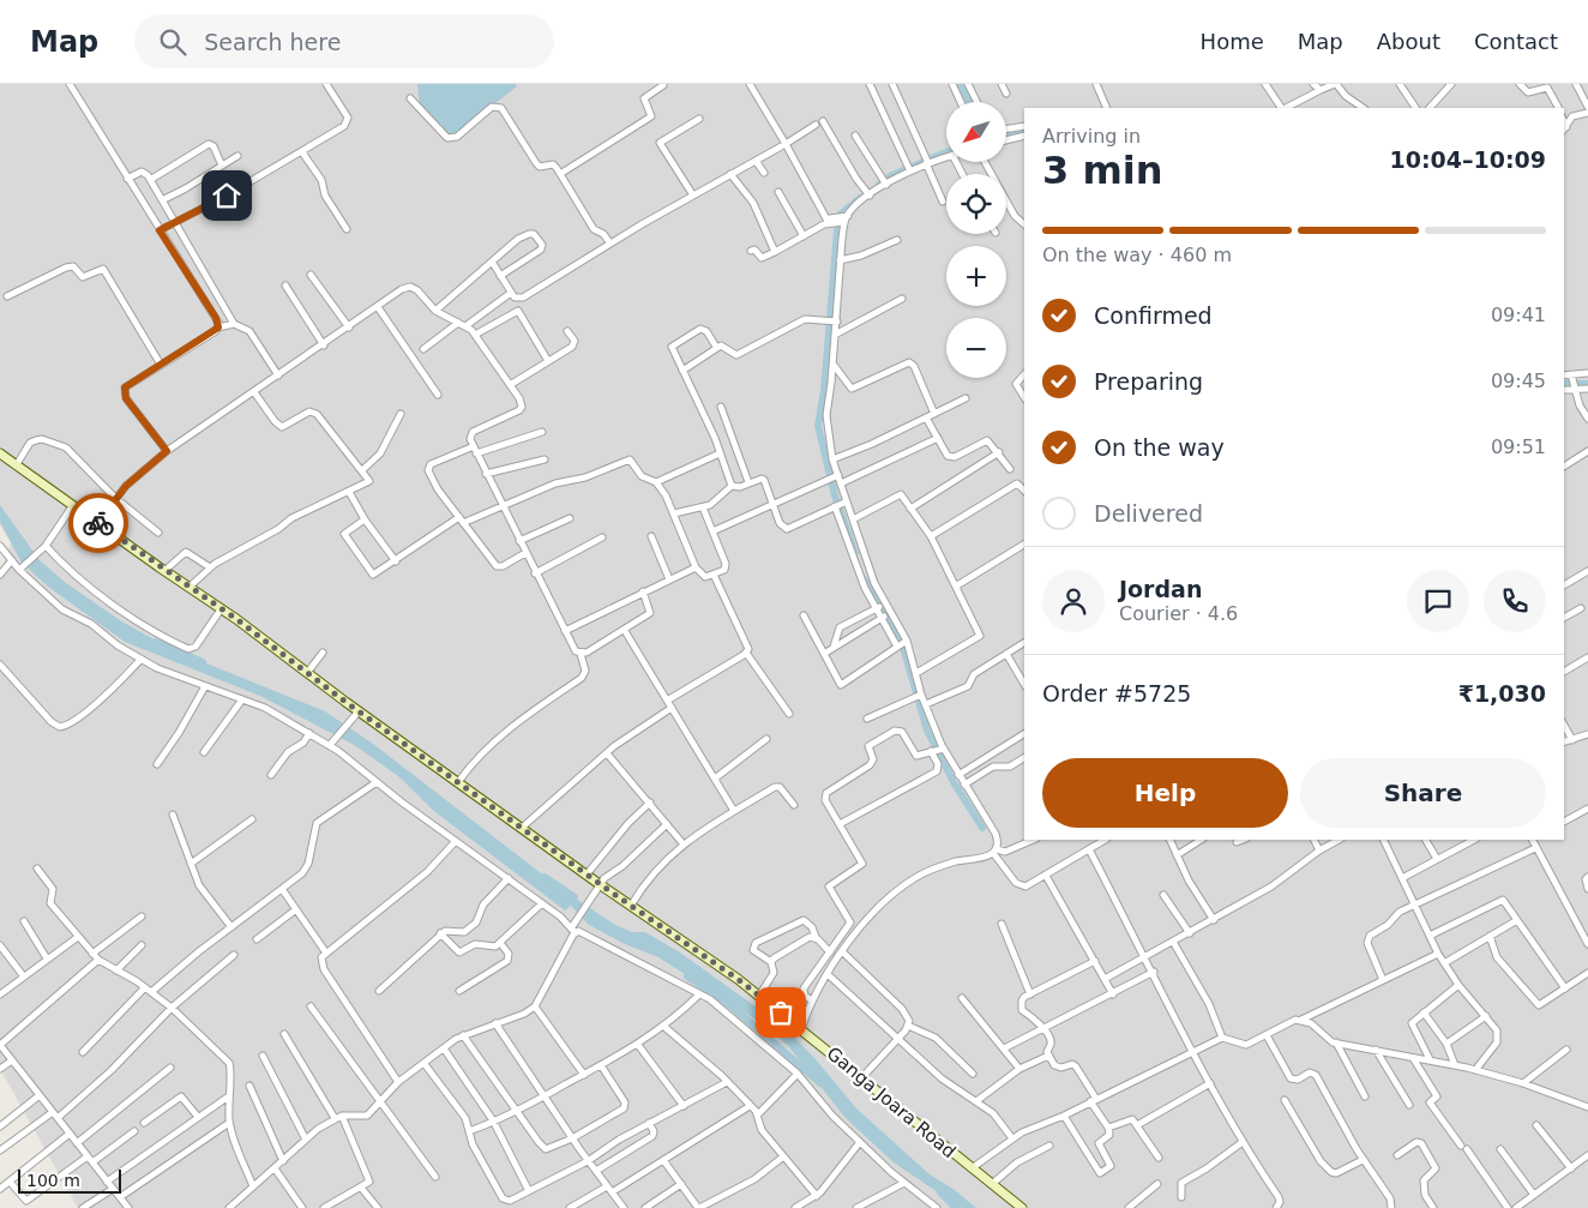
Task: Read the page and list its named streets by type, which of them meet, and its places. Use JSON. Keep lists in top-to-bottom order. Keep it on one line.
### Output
{"streets":{"main road":["Ganga Joara Road"]},"scale_bar":"100 m","north":"bottom left","page":{"header":"Map","search":"Search here","nav":["Home","Map","About","Contact"],"map_buttons":["+","−"],"heading":["3 min","Arriving in","10:04–10:09"],"panel":["Jordan","Courier · 4.6","Order #5725","₹1,030"],"bar":"On the way · 460 m","list":[["Confirmed","09:41"],["Preparing","09:45"],["On the way","09:51"],"Delivered"],"buttons":["Help","Share"],"scale":"100 m"}}
